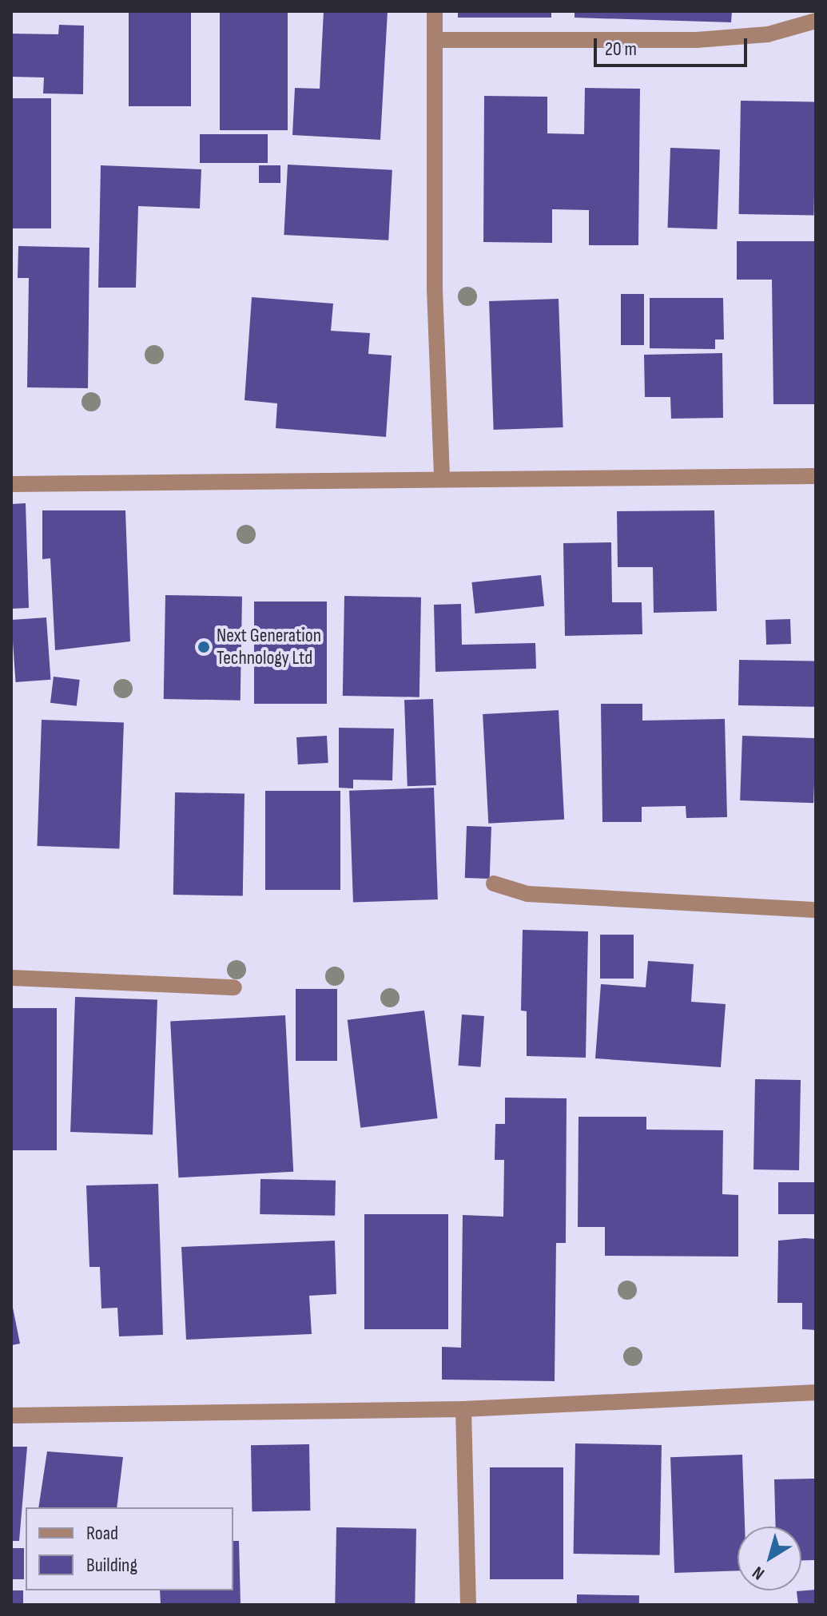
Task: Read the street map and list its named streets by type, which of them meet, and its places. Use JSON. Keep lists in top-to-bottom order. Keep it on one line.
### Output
{"places":["Next Generation Technology Ltd"],"legend":["Road","Building"],"scale_bar":"20 m","north":"bottom left"}
